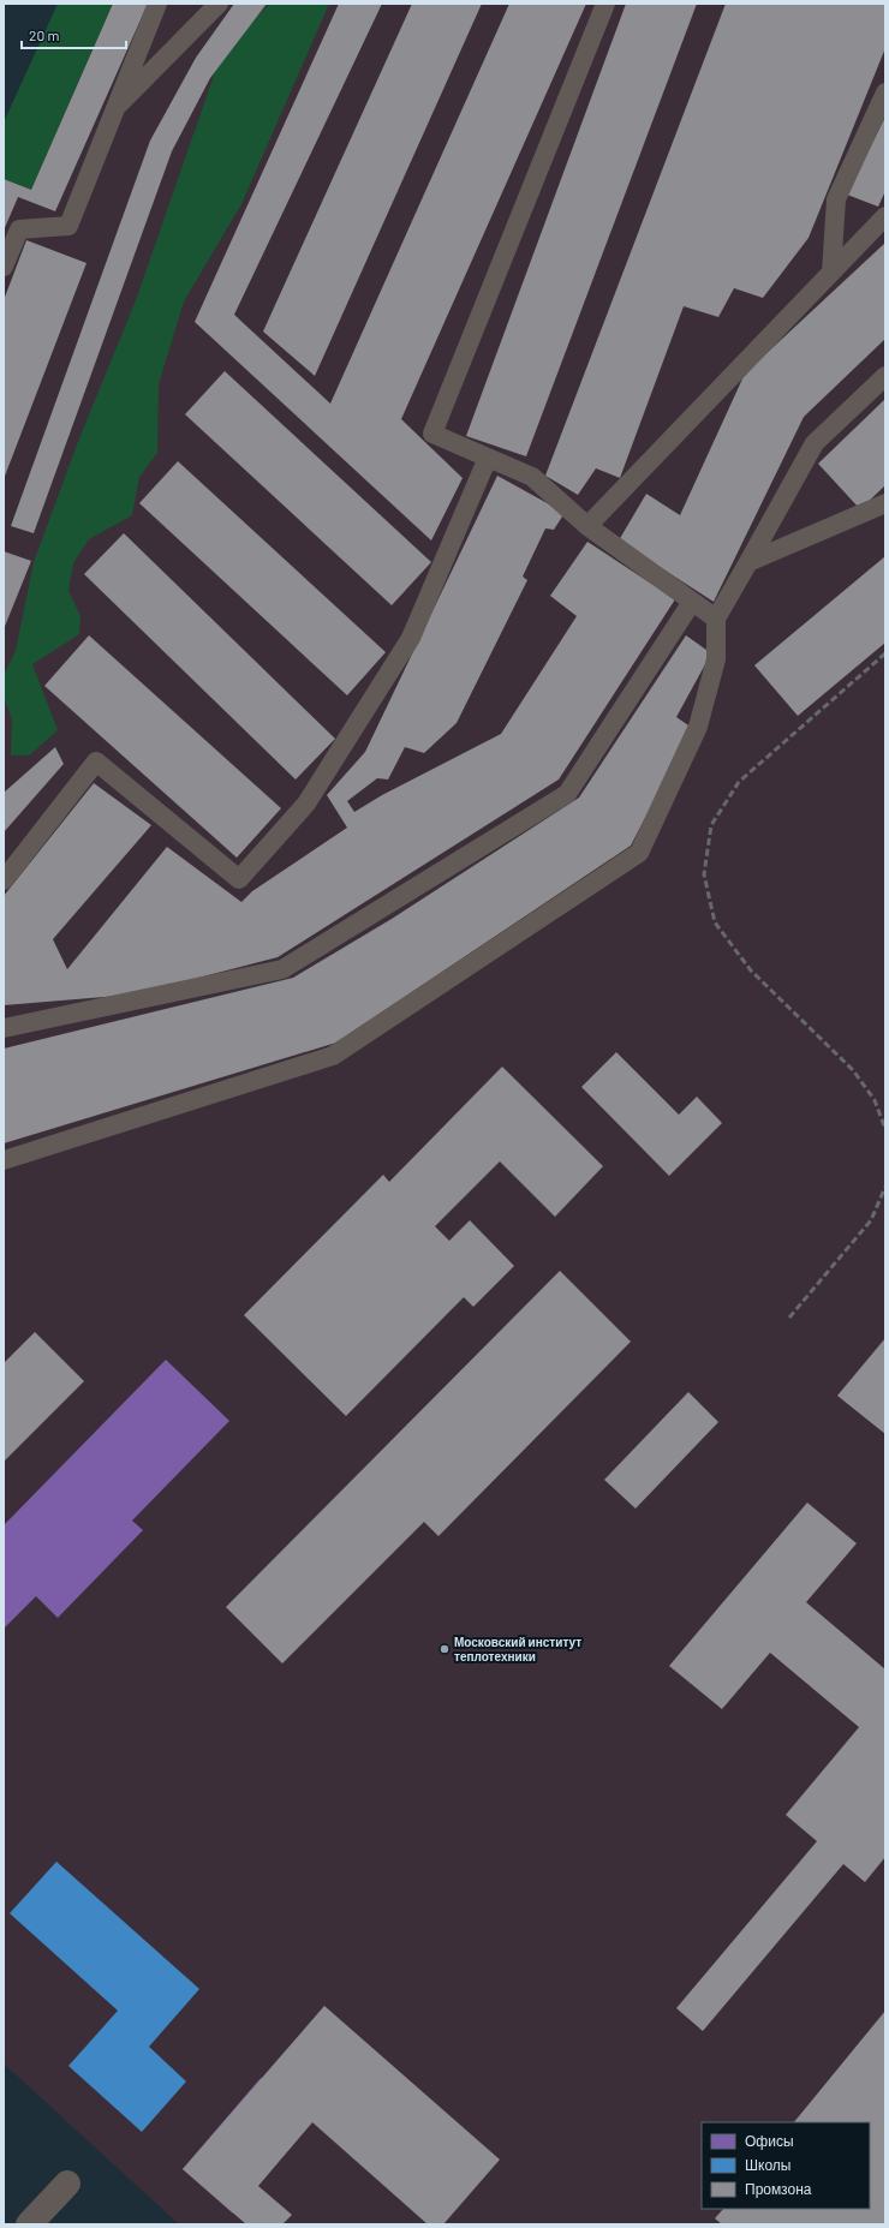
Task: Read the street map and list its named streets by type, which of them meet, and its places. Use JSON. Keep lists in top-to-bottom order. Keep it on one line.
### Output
{"places":["Московский институт теплотехники"],"legend":["Офисы","Школы","Промзона"],"scale_bar":"20 m"}
